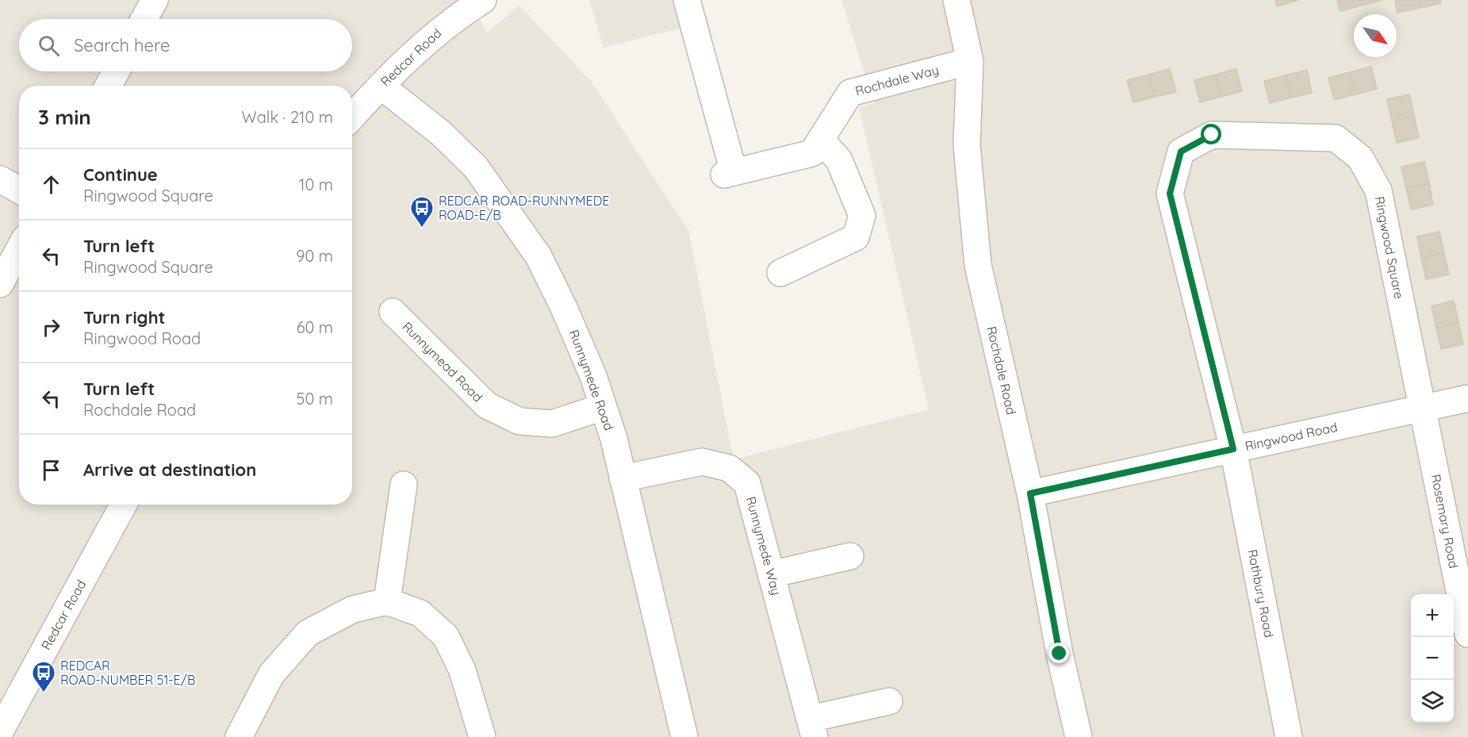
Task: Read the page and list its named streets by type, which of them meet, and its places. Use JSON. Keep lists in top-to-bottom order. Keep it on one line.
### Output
{"streets":{"street":["Redcar Road","Rochdale Way","Ringwood Square","Runnymead Road","Rochdale Road","Runnymede Road","Ringwood Road","Rosemary Road","Runnymede Way","Rothbury Road"]},"crossings":[["Redcar Road","Runnymede Road"],["Rochdale Way","Rochdale Road"],["Ringwood Square","Ringwood Road"],["Ringwood Square","Rosemary Road"],["Ringwood Square","Rothbury Road"],["Runnymead Road","Runnymede Road"],["Rochdale Road","Ringwood Road"],["Runnymede Road","Runnymede Way"],["Ringwood Road","Rosemary Road"],["Ringwood Road","Rothbury Road"]],"places":{"bus stop":["REDCAR ROAD-RUNNYMEDE ROAD-E/B","REDCAR ROAD-NUMBER 51-E/B"]},"north":"bottom right","page":{"search":"Search here","heading":["3 min","Walk · 210 m"],"list":[["Continue","Ringwood Square","10 m"],["Turn left","Ringwood Square","90 m"],["Turn right","Ringwood Road","60 m"],["Turn left","Rochdale Road","50 m"],"Arrive at destination"],"map_buttons":["+","−"]}}
